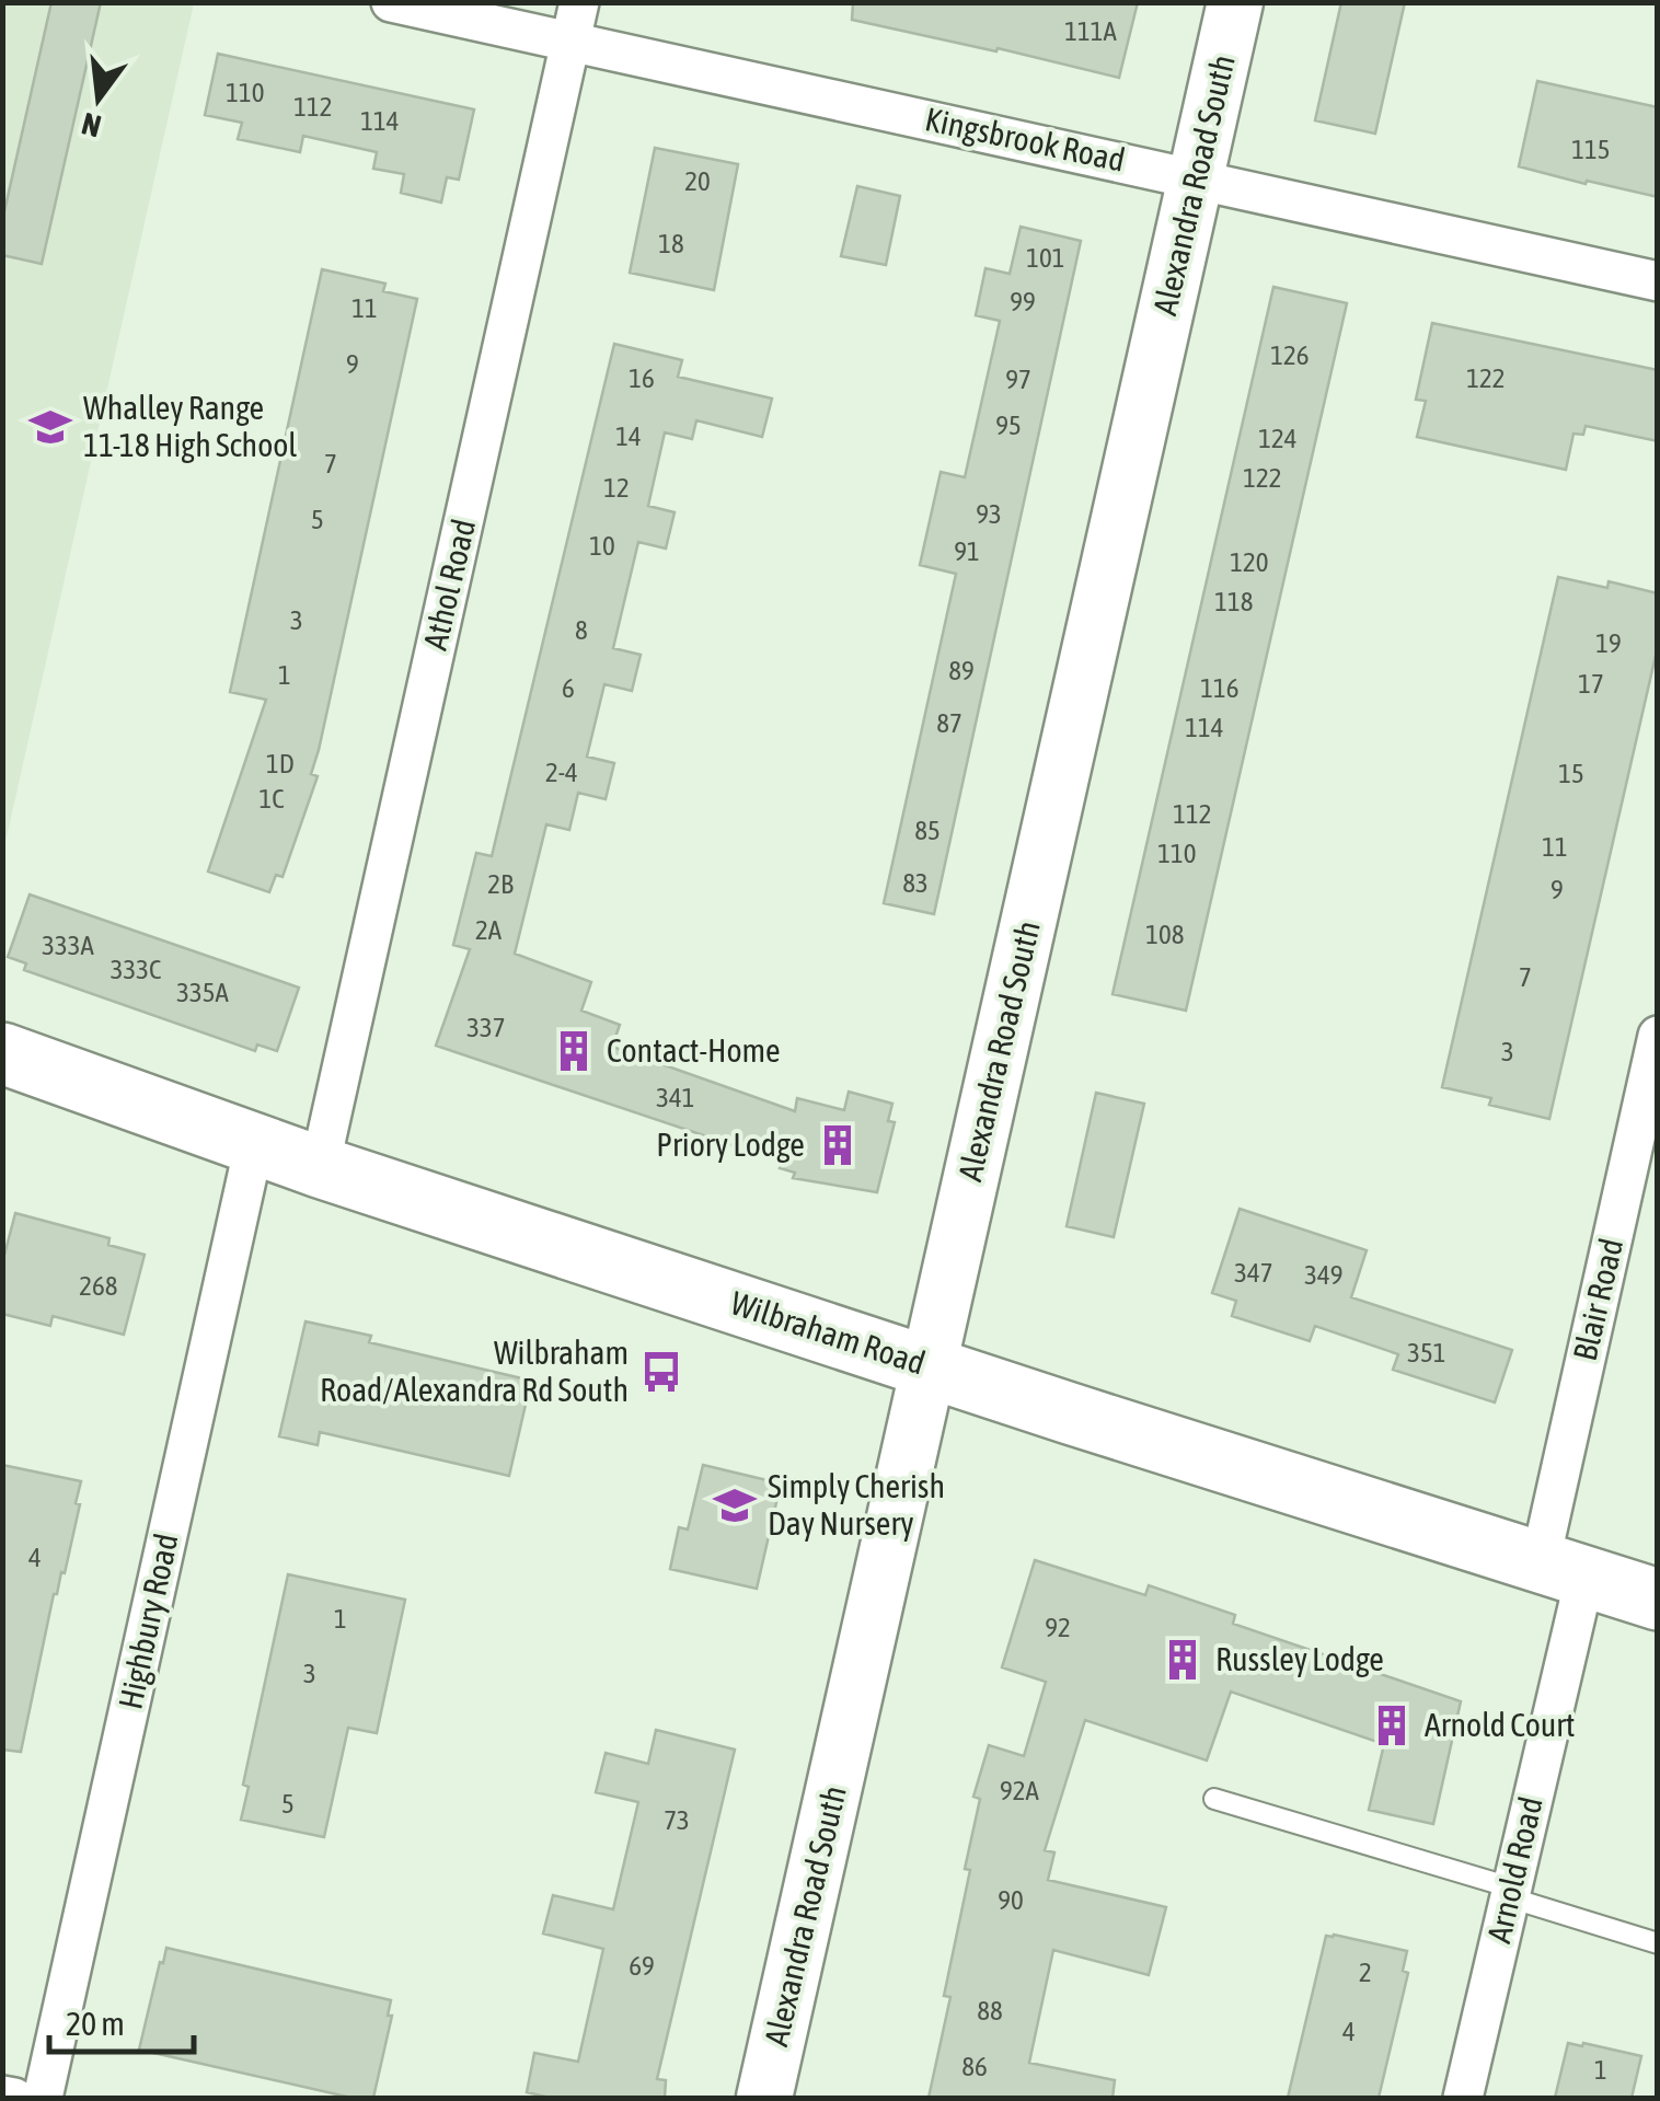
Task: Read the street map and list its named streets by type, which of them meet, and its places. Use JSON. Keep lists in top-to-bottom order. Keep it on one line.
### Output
{"streets":{"highway":["Wilbraham Road"],"street":["Kingsbrook Road","Alexandra Road South","Athol Road","Blair Road","Highbury Road","Arnold Road"]},"crossings":[["Kingsbrook Road","Alexandra Road South"],["Kingsbrook Road","Athol Road"],["Alexandra Road South","Wilbraham Road"],["Athol Road","Wilbraham Road"],["Blair Road","Wilbraham Road"],["Blair Road","Arnold Road"],["Wilbraham Road","Highbury Road"],["Wilbraham Road","Arnold Road"]],"places":{"school or university":["Whalley Range 11-18 High School","Simply Cherish Day Nursery"],"building":["Contact-Home","Priory Lodge","Russley Lodge","Arnold Court"],"bus stop":["Wilbraham Road/Alexandra Rd South"]},"house_numbers":["111A","110","112","114","115","20","18","101","99","11","126","9","16","122","97","95","14","124","7","122","12","93","5","10","91","120","118","3","8","19","89","1","17","6","116","87","114","1D","2-4","15","1C","112","85","11","110","83","2B","9","2A","108","333A","333C","7","335A","337","3","341","347","349","268","351","4","1","92","3","92A","5","73","90","69","2","88","4","86","1"],"scale_bar":"20 m","north":"bottom"}
